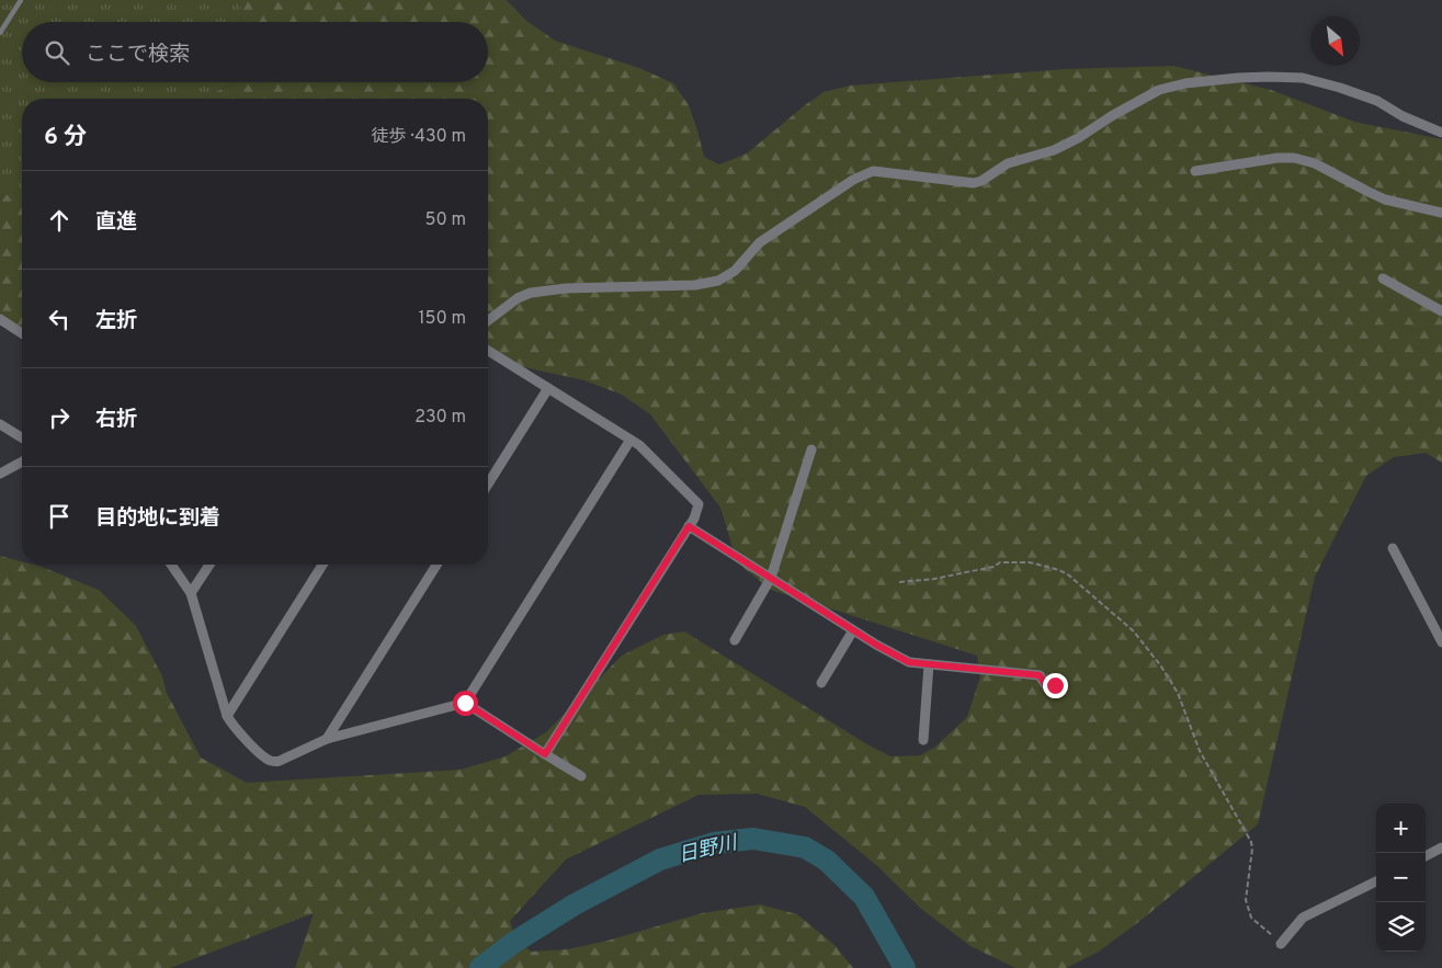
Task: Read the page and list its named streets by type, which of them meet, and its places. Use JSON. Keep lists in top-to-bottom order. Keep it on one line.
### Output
{"water":["日野川"],"north":"bottom right","page":{"search":"ここで検索","heading":["6 分","徒歩 · 430 m"],"list":[["直進","50 m"],["左折","150 m"],["右折","230 m"],"目的地に到着"],"map_buttons":["+","−"]}}
